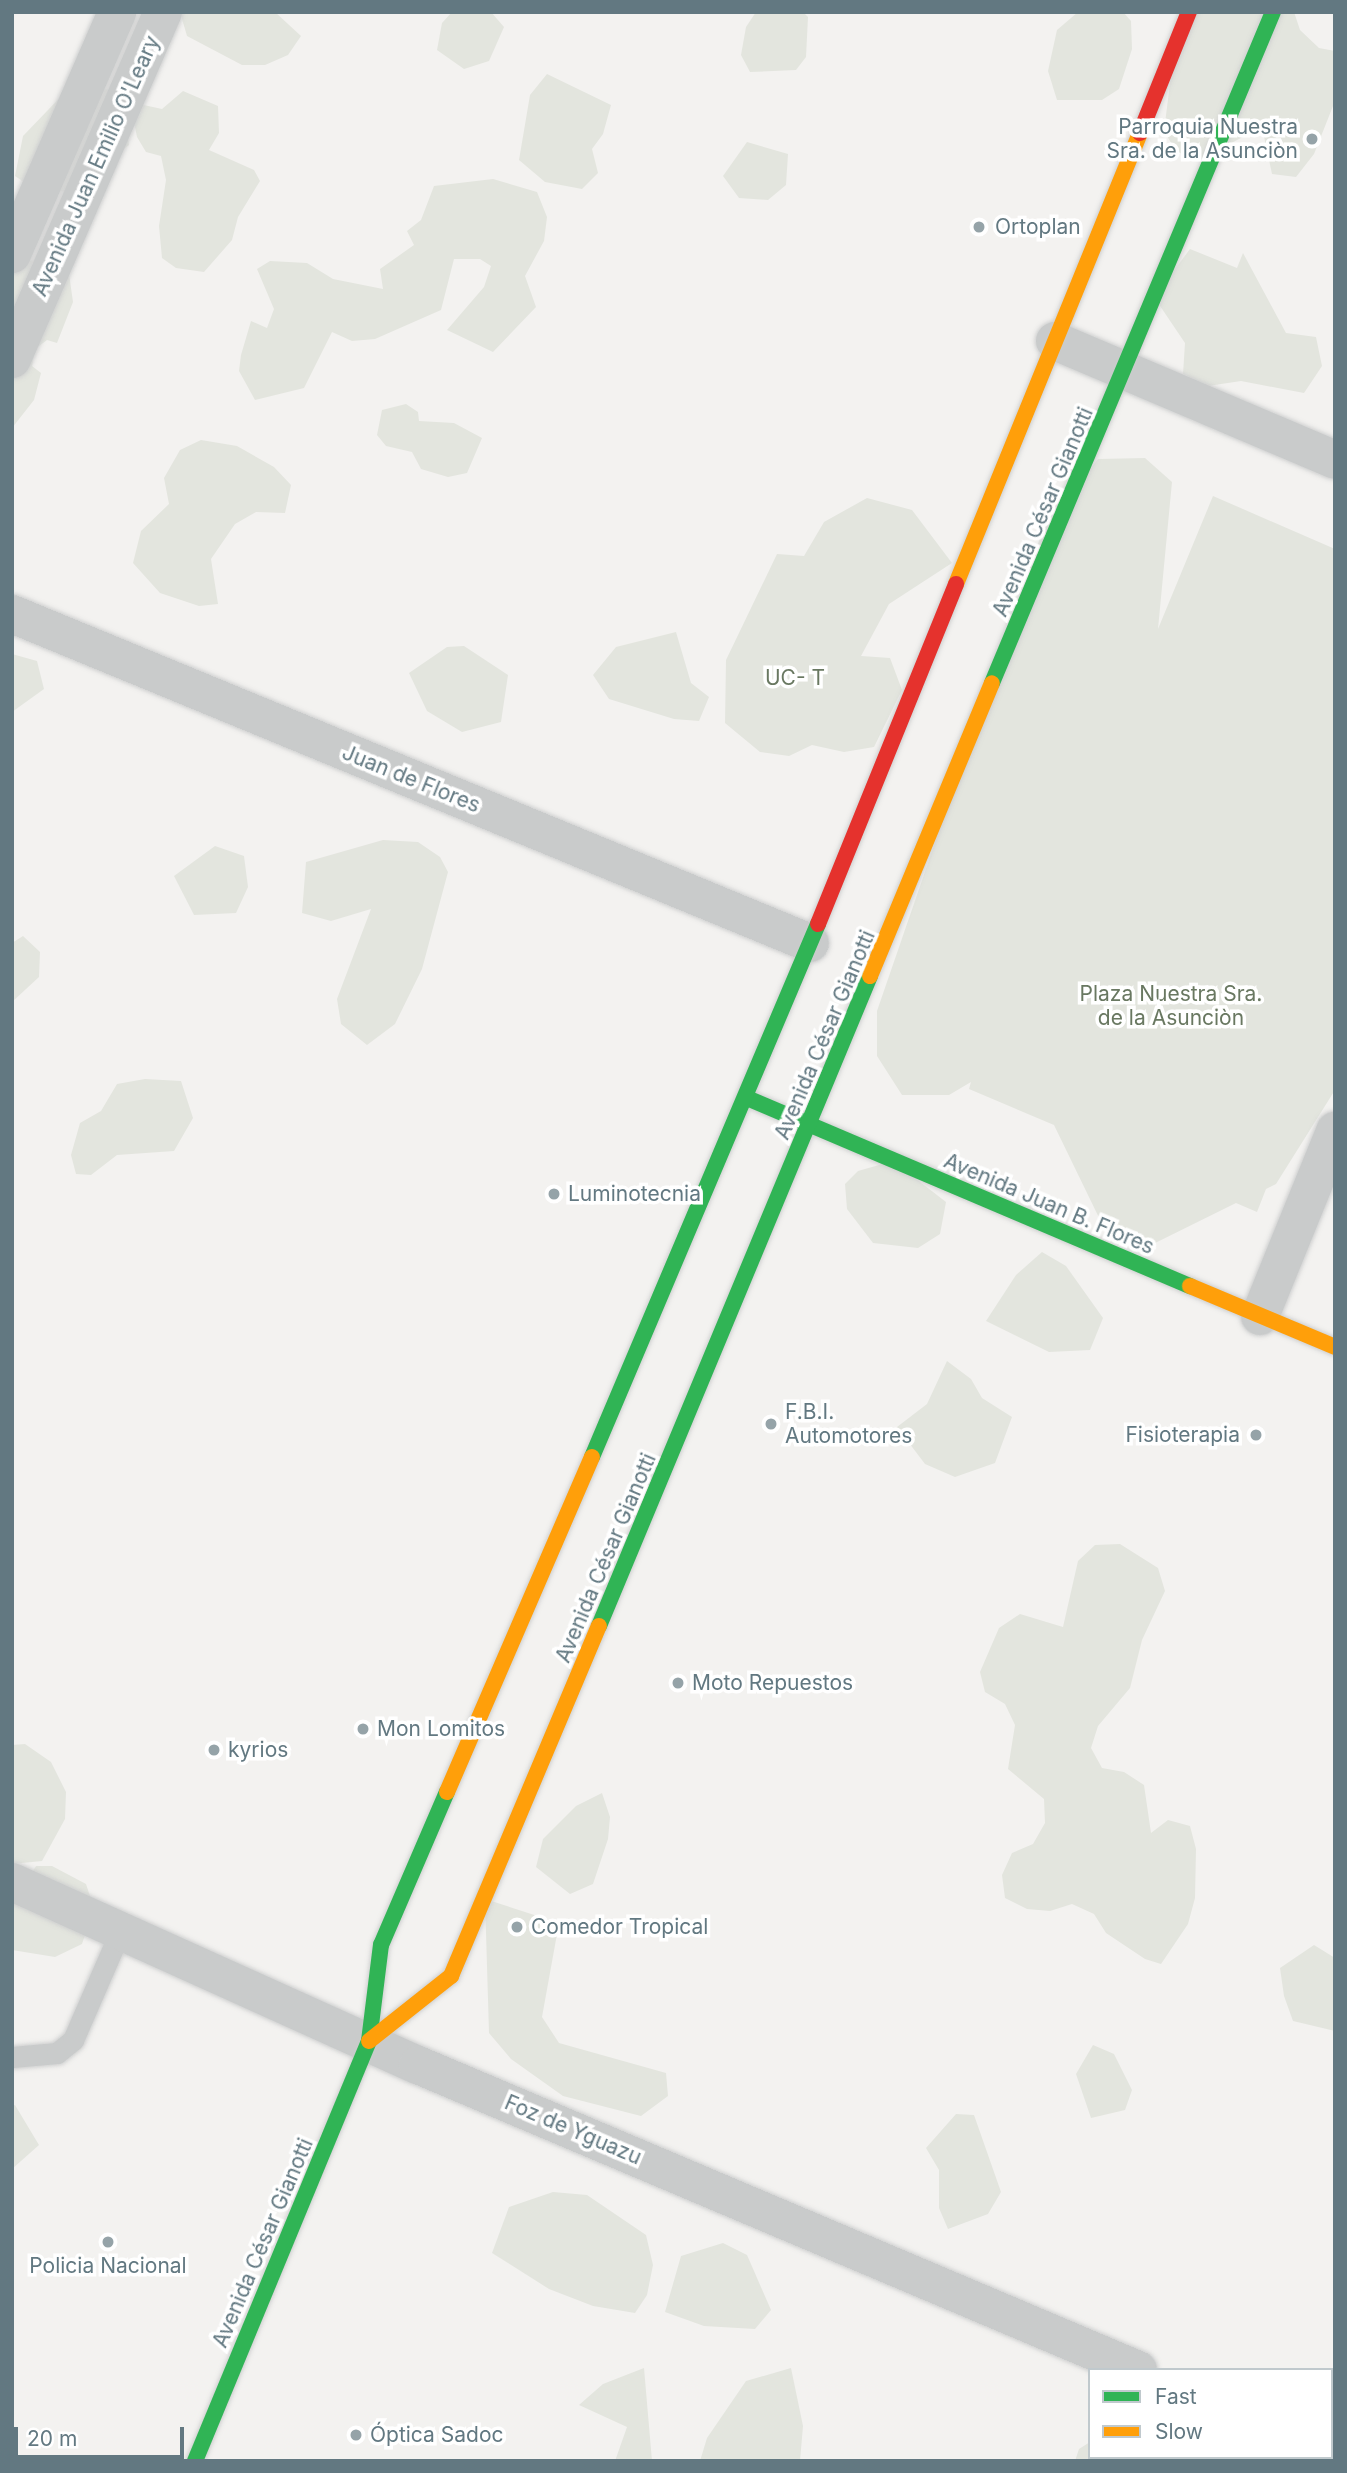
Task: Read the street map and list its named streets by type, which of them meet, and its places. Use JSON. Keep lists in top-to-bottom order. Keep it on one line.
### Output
{"streets":{"street":["Avenida Juan Emilio O'Leary","Avenida César Gianotti","Juan de Flores","Avenida Juan B. Flores","Foz de Yguazu"]},"crossings":[["Avenida César Gianotti","Juan de Flores"],["Avenida César Gianotti","Avenida Juan B. Flores"],["Avenida César Gianotti","Foz de Yguazu"]],"parks":["UC- T","Plaza Nuestra Sra. de la Asunciòn"],"places":["Parroquia Nuestra Sra. de la Asunciòn","Ortoplan","Luminotecnia","F.B.I. Automotores","Fisioterapia","Moto Repuestos","Mon Lomitos","kyrios","Comedor Tropical","Policia Nacional","Óptica Sadoc"],"legend":["Fast","Slow"],"scale_bar":"20 m"}
